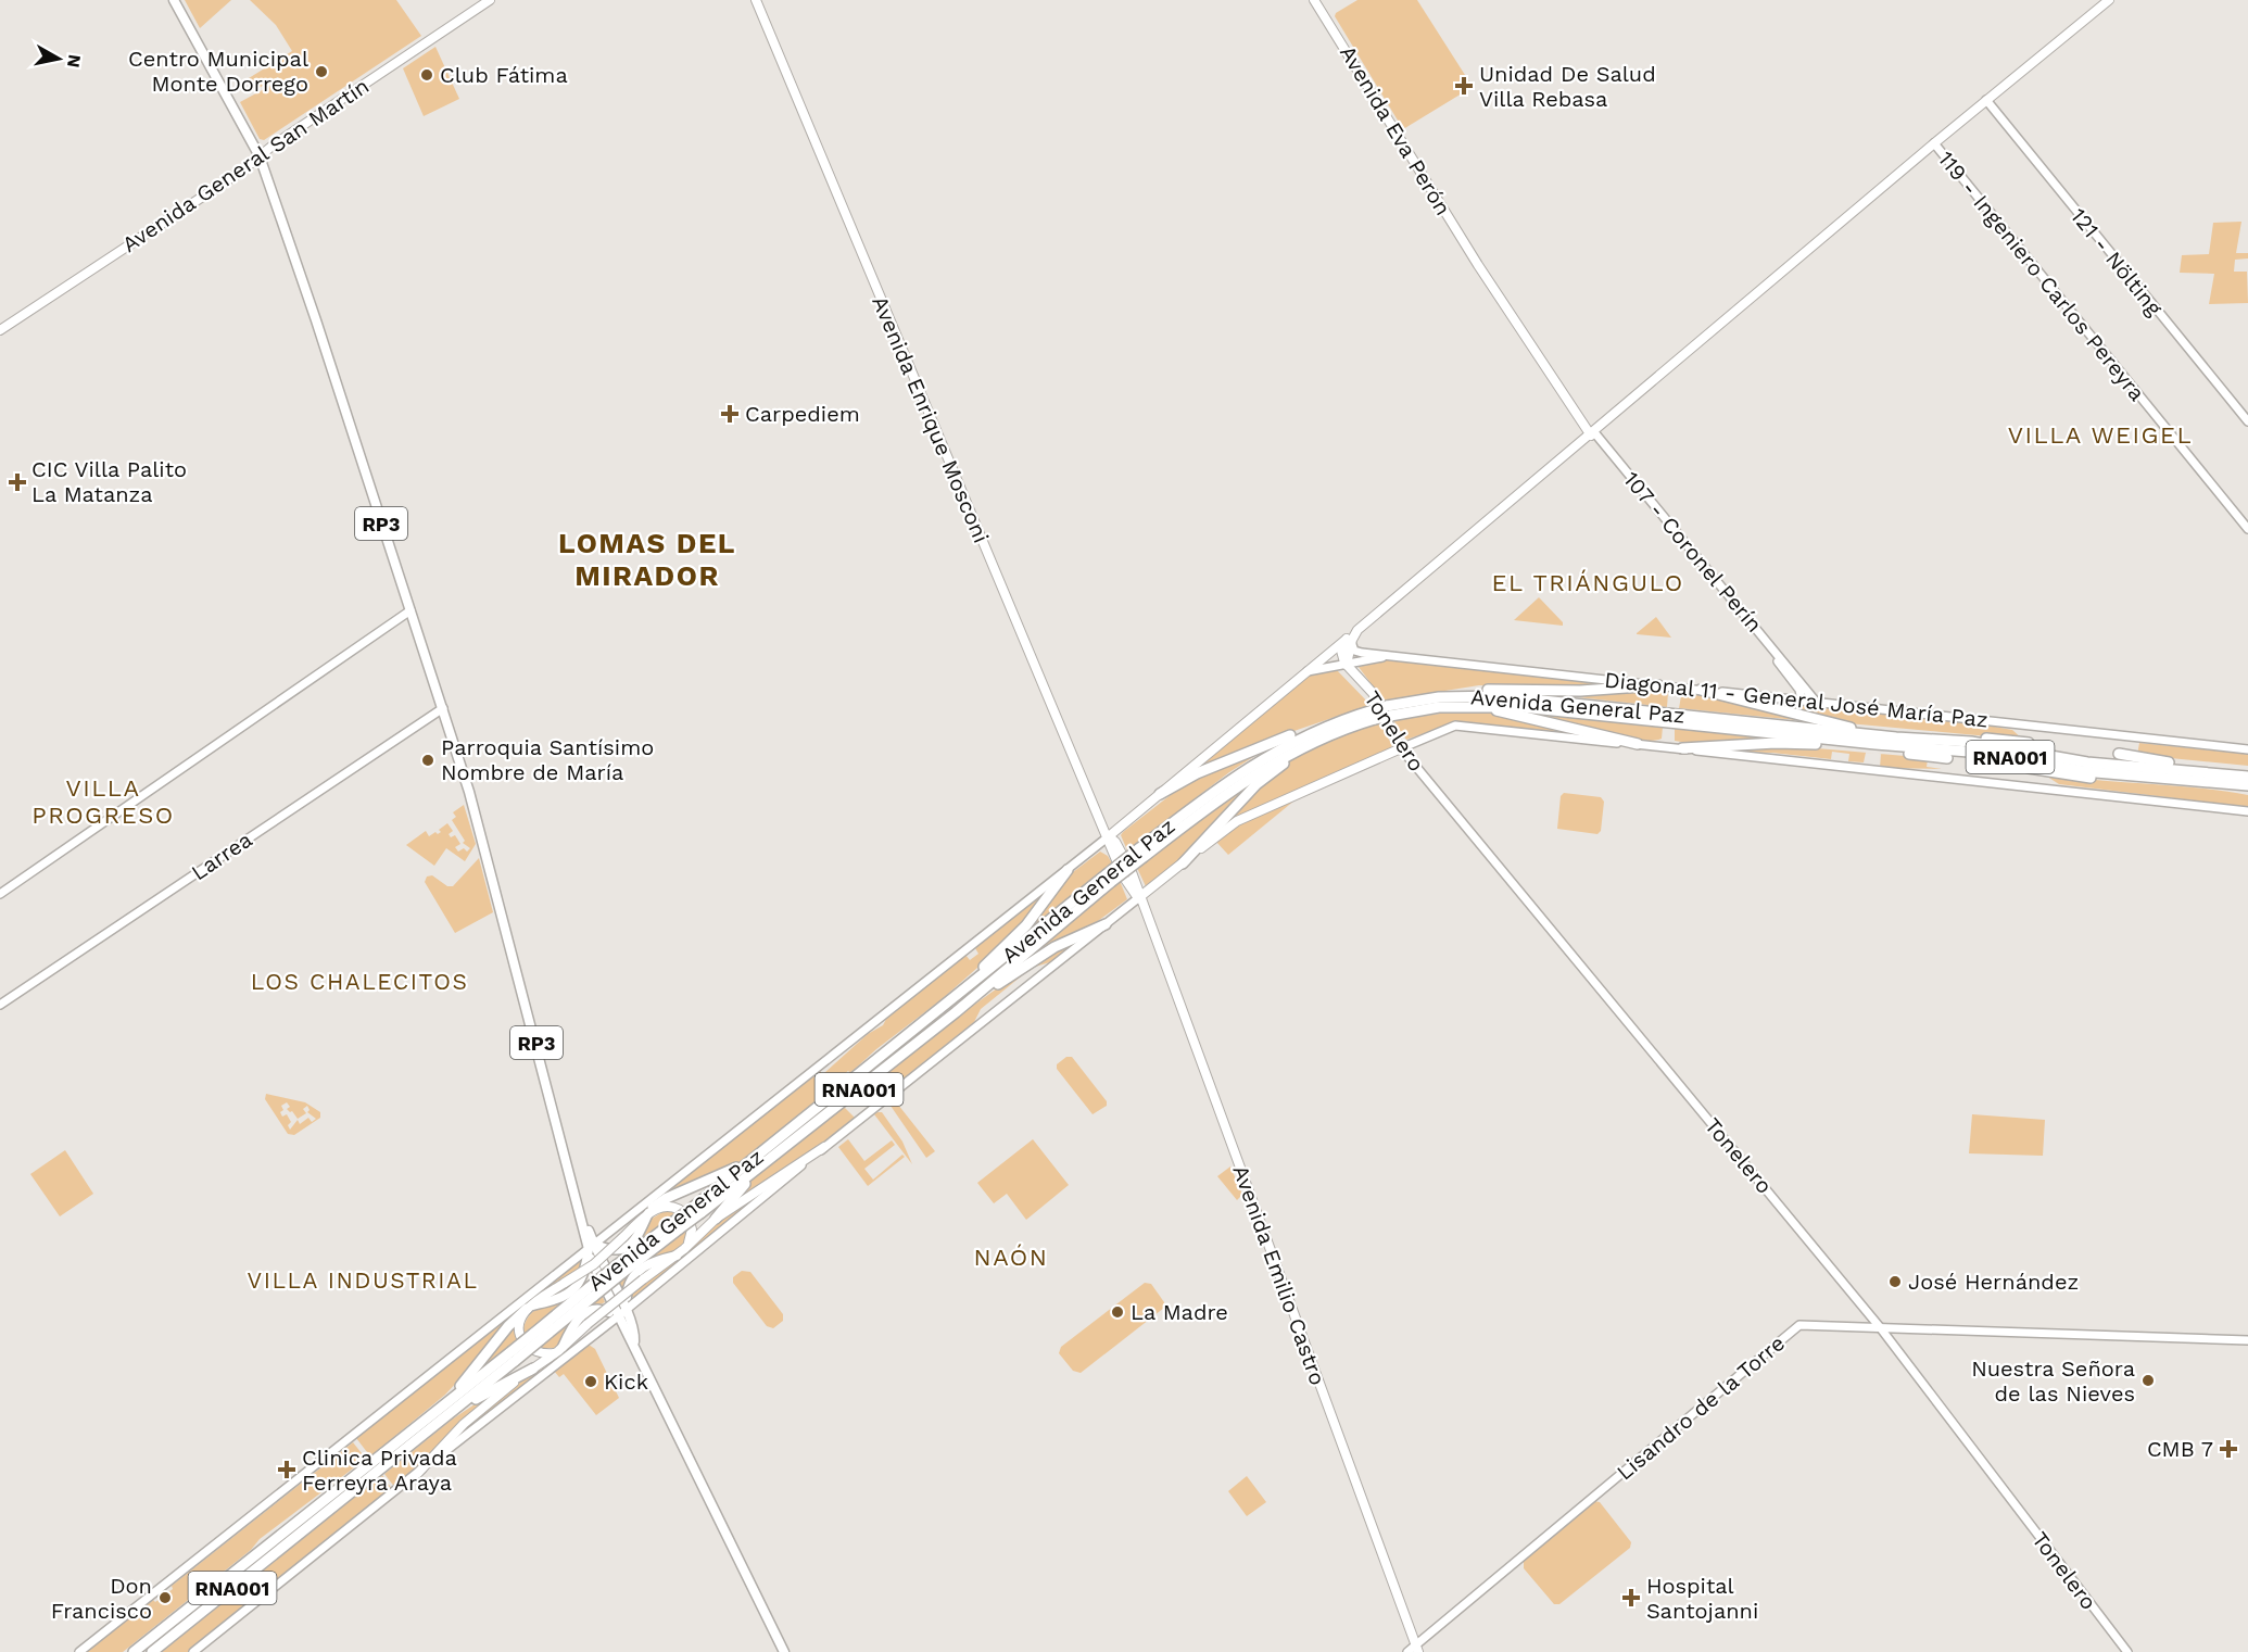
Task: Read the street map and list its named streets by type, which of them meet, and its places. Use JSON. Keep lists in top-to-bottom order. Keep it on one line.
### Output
{"streets":{"highway":["Avenida General Paz","RNA001"],"main road":["Avenida Eva Perón","Avenida General San Martín","Avenida Enrique Mosconi","RP3","Tonelero","Avenida Emilio Castro"],"street":["121 - Nölting","119 - Ingeniero Carlos Pereyra","107 - Coronel Perín","Diagonal 11 - General José María Paz","Larrea","Lisandro de la Torre"]},"crossings":[["Avenida Eva Perón","107 - Coronel Perín"],["Avenida General San Martín","RP3"],["Avenida Enrique Mosconi","Avenida General Paz"],["RP3","Avenida General Paz"],["RP3","Larrea"],["107 - Coronel Perín","Diagonal 11 - General José María Paz"],["Diagonal 11 - General José María Paz","Avenida General Paz"],["Avenida General Paz","Tonelero"],["Avenida General Paz","Avenida Emilio Castro"],["Tonelero","Lisandro de la Torre"],["Avenida Emilio Castro","Lisandro de la Torre"]],"districts":["VILLA WEIGEL","LOMAS DEL MIRADOR","EL TRIÁNGULO","VILLA PROGRESO","LOS CHALECITOS","NAÓN","VILLA INDUSTRIAL"],"places":{"other":["Centro Municipal Monte Dorrego","Club Fátima","Parroquia Santísimo Nombre de María","José Hernández","La Madre","Nuestra Señora de las Nieves","Kick","Don Francisco"],"health":["Unidad De Salud Villa Rebasa","Carpediem","CIC Villa Palito La Matanza","CMB 7","Clinica Privada Ferreyra Araya","Hospital Santojanni"]},"north":"right"}
